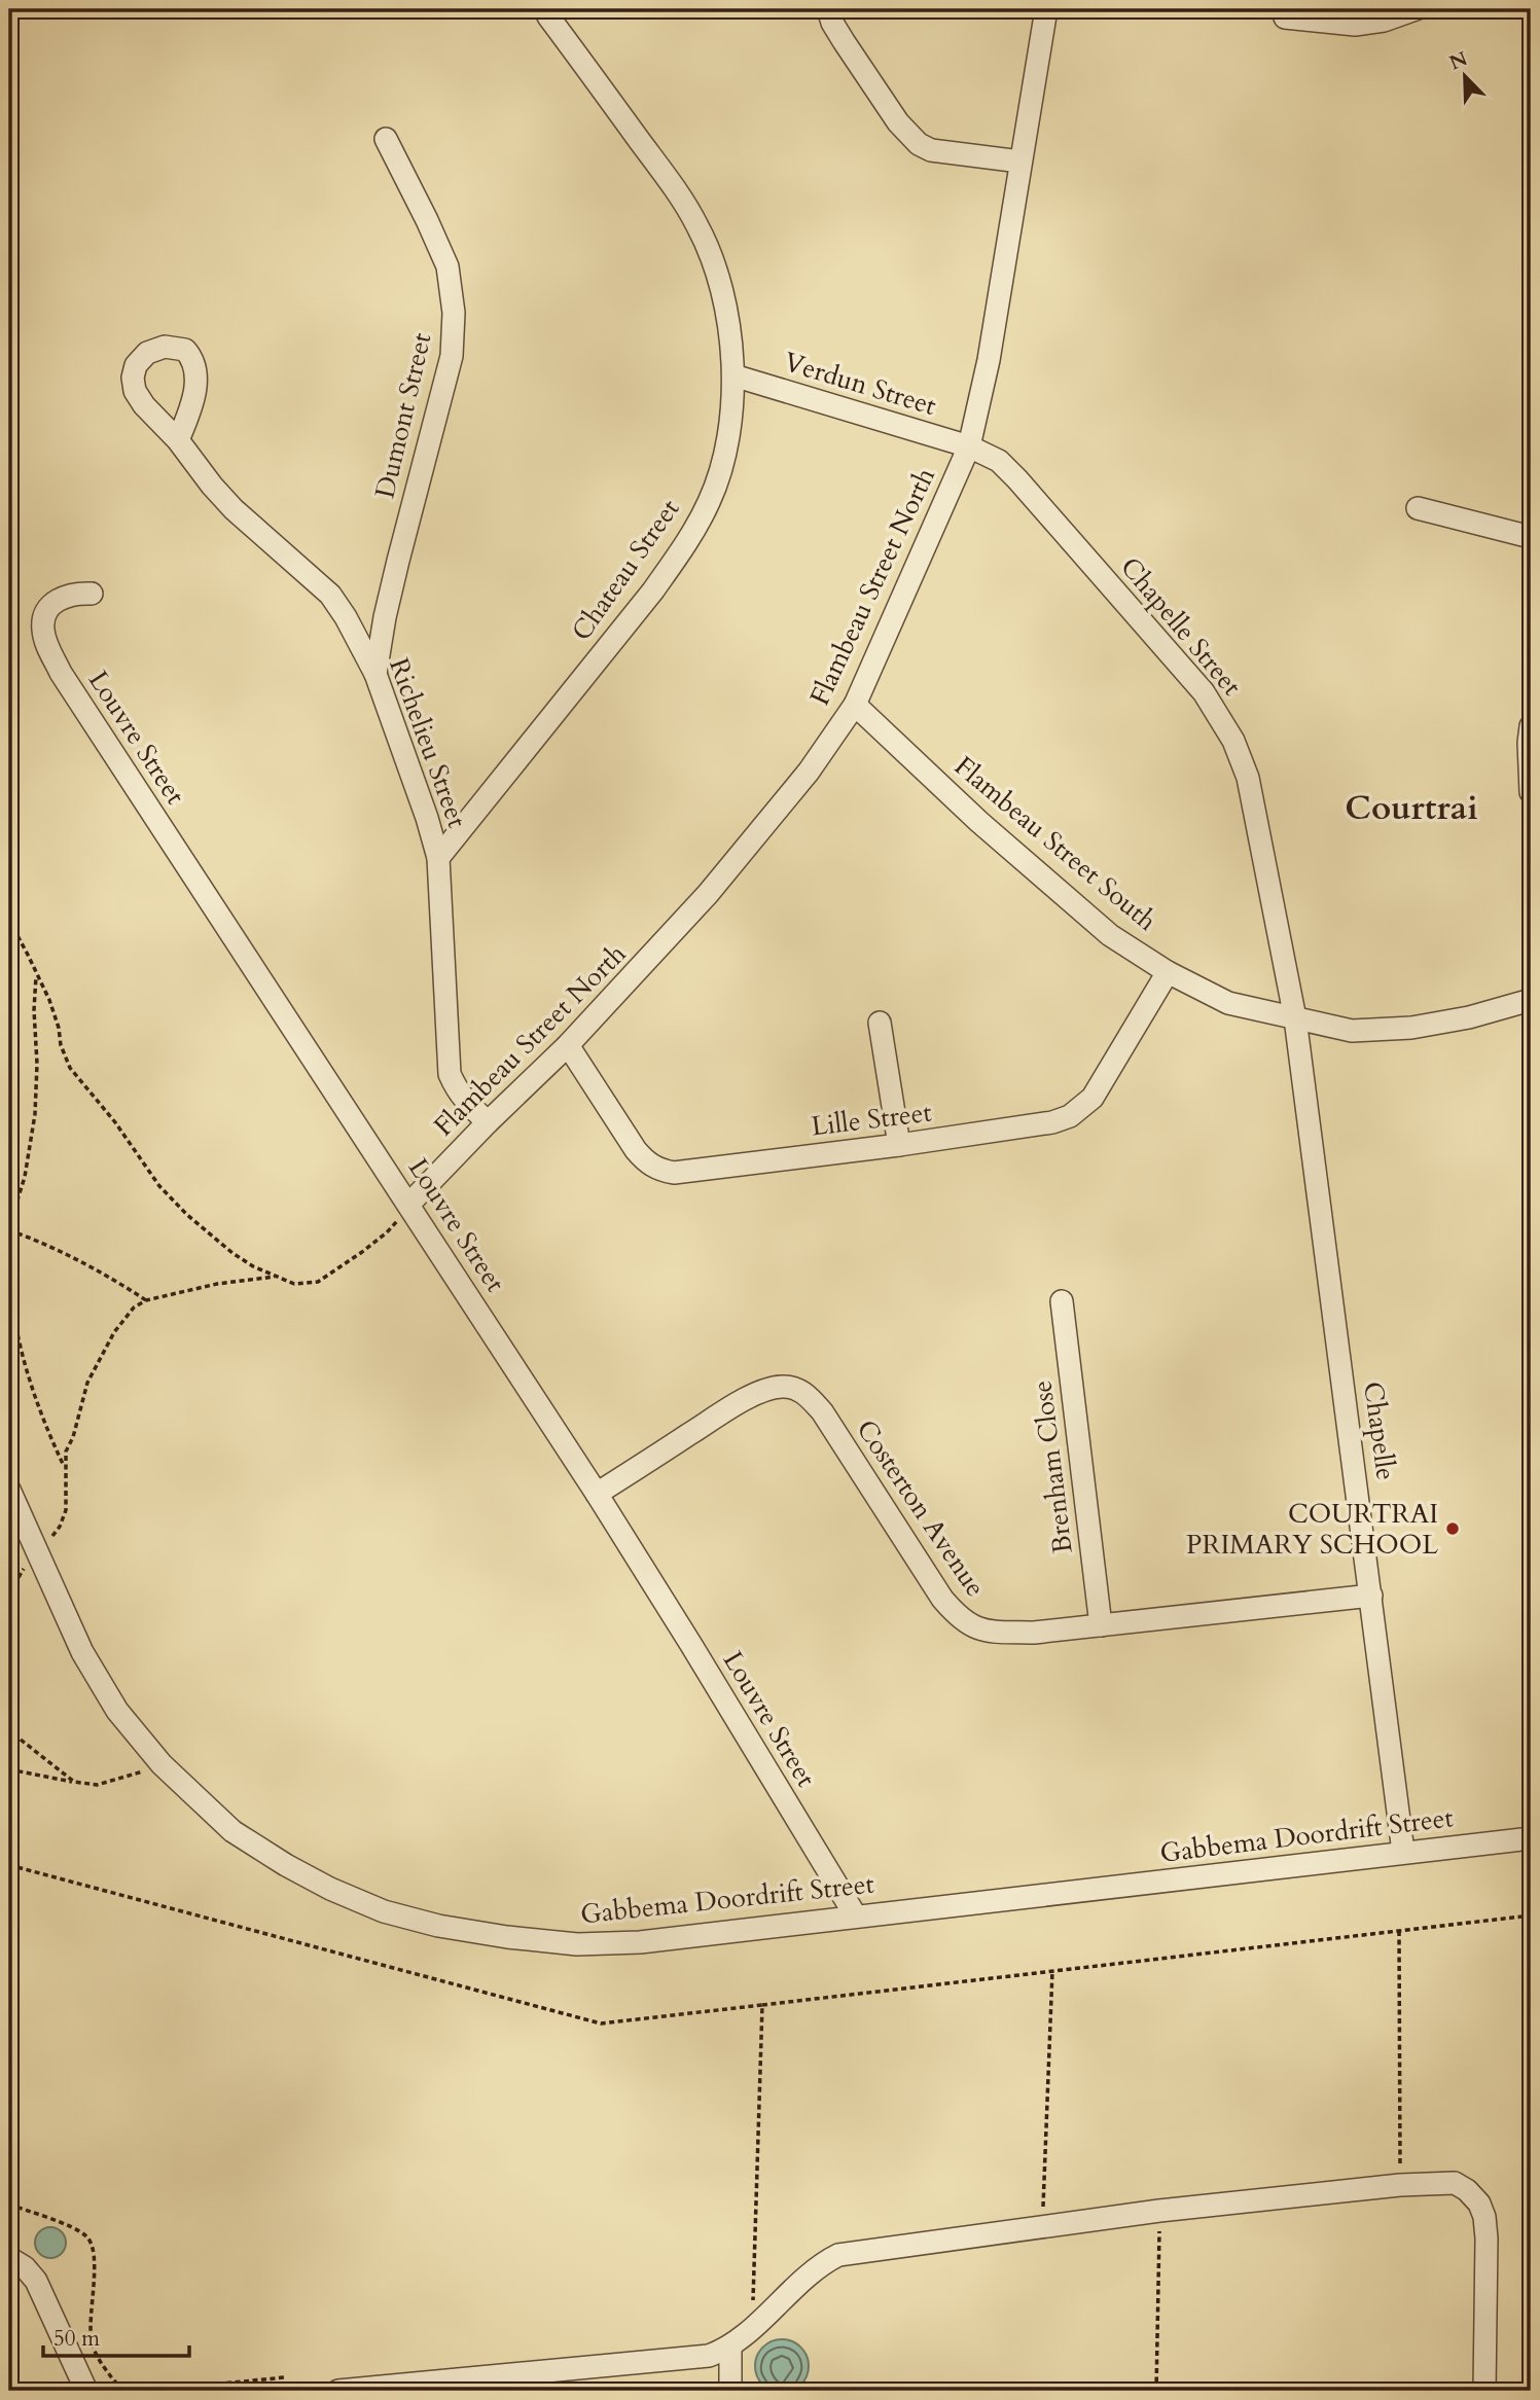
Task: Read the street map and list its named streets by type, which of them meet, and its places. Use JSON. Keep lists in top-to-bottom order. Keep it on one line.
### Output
{"streets":{"street":["Verdun Street","Dumont Street","Chateau Street","Flambeau Street North","Chapelle Street","Louvre Street","Richelieu Street","Flambeau Street South","Lille Street","Chapelle","Brenham Close","Costerton Avenue","Gabbema Doordrift Street"]},"crossings":[["Verdun Street","Chateau Street"],["Verdun Street","Flambeau Street North"],["Verdun Street","Chapelle Street"],["Dumont Street","Richelieu Street"],["Chateau Street","Richelieu Street"],["Flambeau Street North","Chapelle Street"],["Flambeau Street North","Louvre Street"],["Flambeau Street North","Richelieu Street"],["Flambeau Street North","Flambeau Street South"],["Flambeau Street North","Lille Street"],["Chapelle Street","Flambeau Street South"],["Chapelle Street","Chapelle"],["Louvre Street","Costerton Avenue"],["Louvre Street","Gabbema Doordrift Street"],["Flambeau Street South","Lille Street"],["Flambeau Street South","Chapelle"],["Chapelle","Costerton Avenue"],["Chapelle","Gabbema Doordrift Street"],["Brenham Close","Costerton Avenue"]],"districts":["Courtrai"],"places":["COURTRAI PRIMARY SCHOOL"],"scale_bar":"50 m","north":"top left"}
